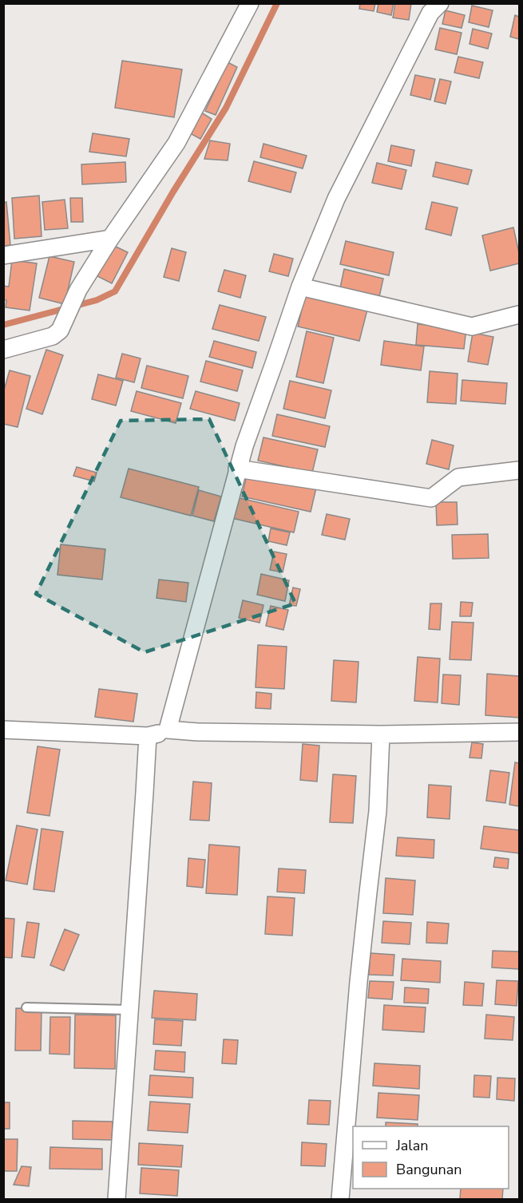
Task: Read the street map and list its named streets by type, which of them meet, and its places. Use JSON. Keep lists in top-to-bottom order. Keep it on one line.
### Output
{"legend":["Jalan","Bangunan"]}
